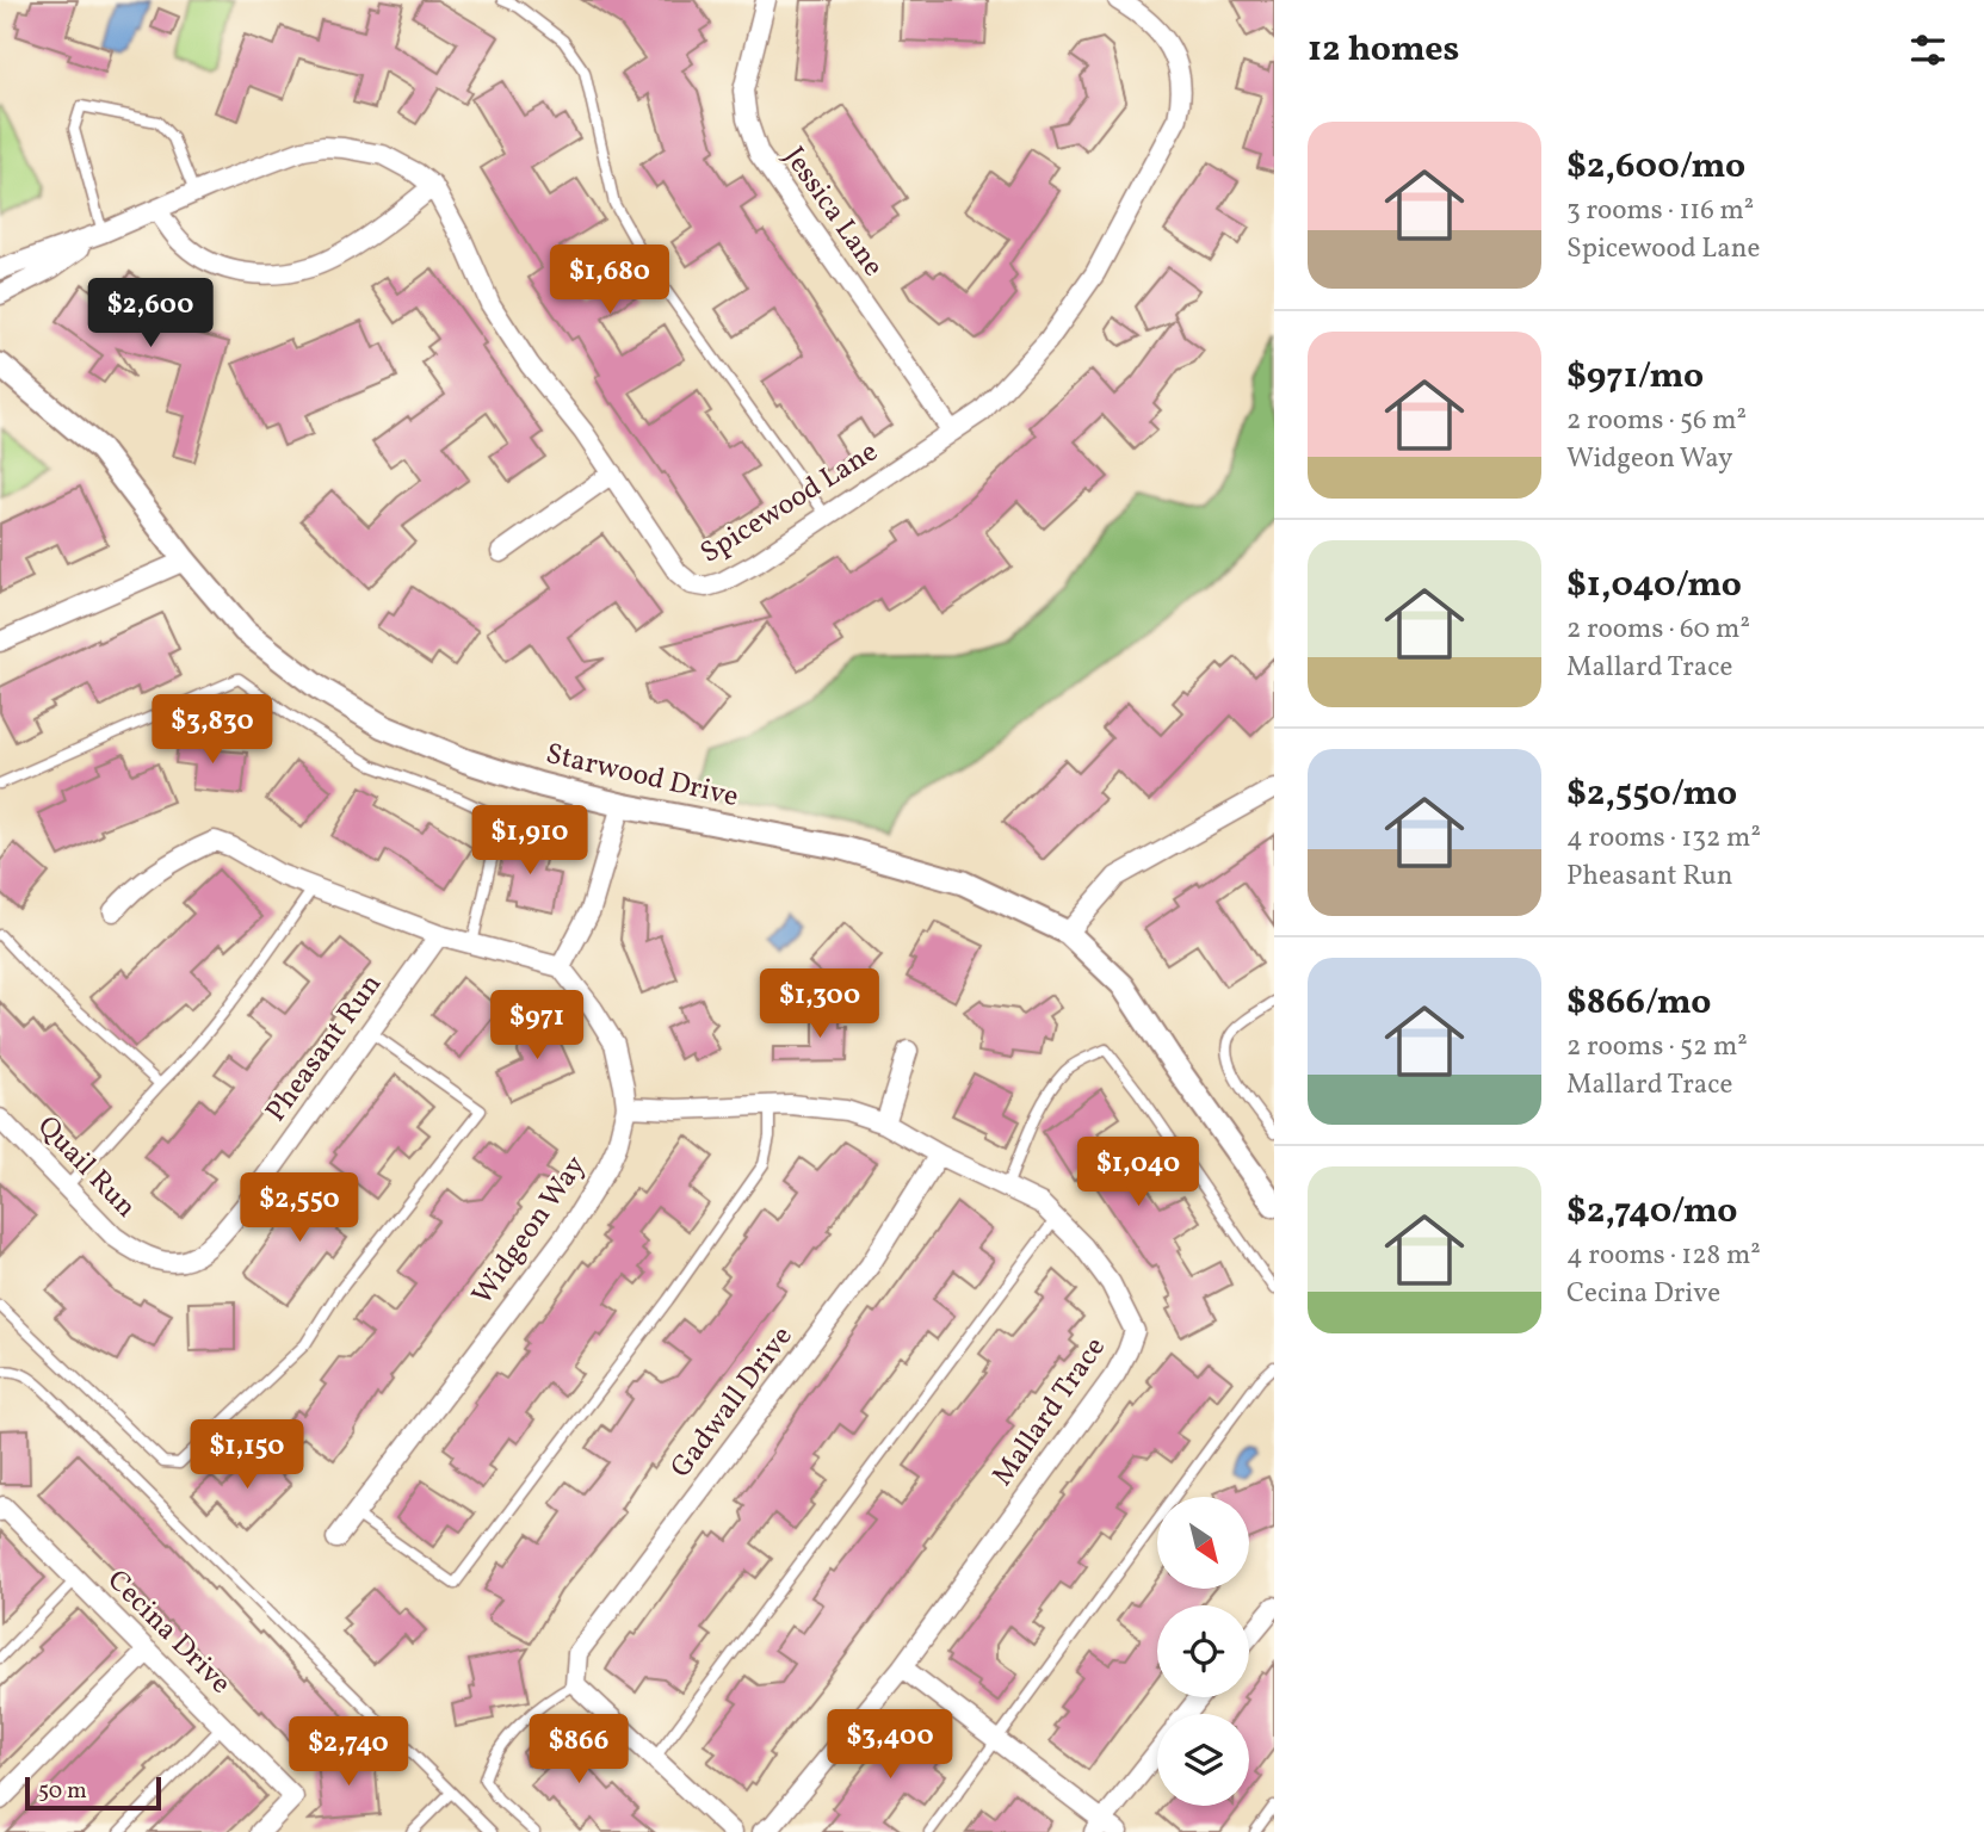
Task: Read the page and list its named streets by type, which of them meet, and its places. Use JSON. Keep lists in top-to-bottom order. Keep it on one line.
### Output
{"streets":{"street":["Jessica Lane","Spicewood Lane","Starwood Drive","Pheasant Run","Quail Run","Widgeon Way","Gadwall Drive","Mallard Trace","Cecina Drive"]},"crossings":[["Jessica Lane","Spicewood Lane"],["Pheasant Run","Quail Run"],["Widgeon Way","Mallard Trace"],["Gadwall Drive","Mallard Trace"]],"scale_bar":"50 m","north":"bottom right","page":{"heading":"12 homes","list":[{"name":"$2,600/mo","note":"3 rooms · 116 m² · Spicewood Lane"},{"name":"$971/mo","note":"2 rooms · 56 m² · Widgeon Way"},{"name":"$1,040/mo","note":"2 rooms · 60 m² · Mallard Trace"},{"name":"$2,550/mo","note":"4 rooms · 132 m² · Pheasant Run"},{"name":"$866/mo","note":"2 rooms · 52 m² · Mallard Trace"},{"name":"$2,740/mo","note":"4 rooms · 128 m² · Cecina Drive"}],"price":["$1,680","$2,600","$3,830","$1,910","$1,300","$971","$1,040","$2,550","$1,150","$3,400","$866","$2,740"],"scale":"50 m"}}
